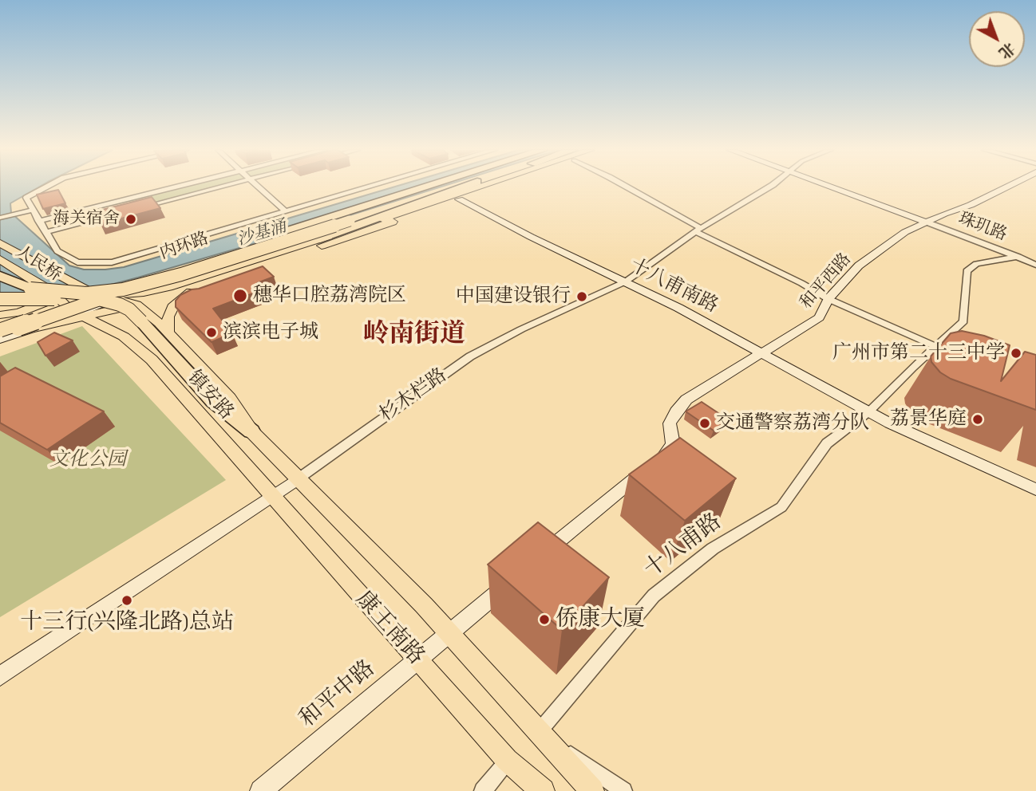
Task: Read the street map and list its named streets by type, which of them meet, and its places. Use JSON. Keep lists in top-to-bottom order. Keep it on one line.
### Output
{"streets":{"highway":["内环路"],"main road":["人民桥","镇安路","康王南路"],"street":["珠玑路","和平西路","十八甫南路","杉木栏路","十八甫路","和平中路"]},"crossings":[["珠玑路","和平西路"],["珠玑路","十八甫路"],["人民桥","镇安路"],["和平西路","十八甫南路"],["十八甫南路","杉木栏路"],["十八甫南路","十八甫路"],["镇安路","杉木栏路"],["镇安路","康王南路"],["杉木栏路","康王南路"],["十八甫路","康王南路"],["康王南路","和平中路"]],"districts":["岭南街道"],"water":["沙基涌"],"parks":["文化公园"],"places":["海关宿舍","穗华口腔荔湾院区","中国建设银行","滨滨电子城","广州市第二十三中学","荔景华庭","交通警察荔湾分队","十三行(兴隆北路)总站","侨康大厦"],"north":"bottom right"}
